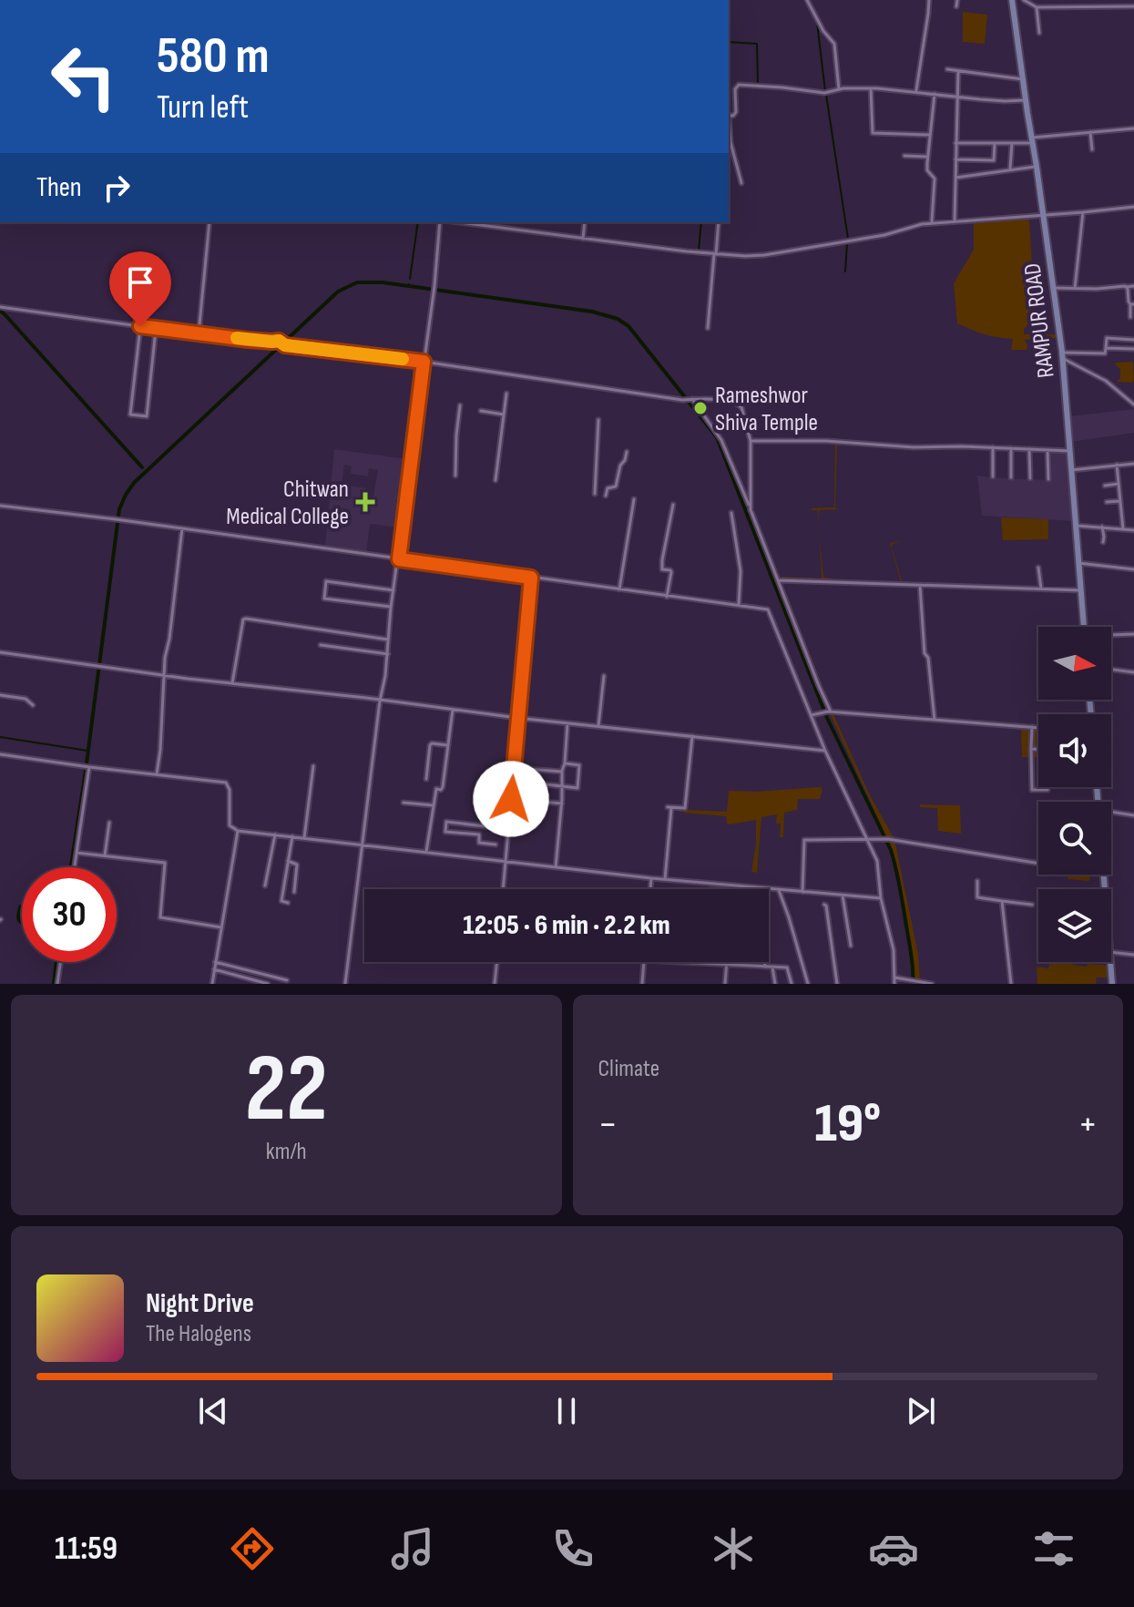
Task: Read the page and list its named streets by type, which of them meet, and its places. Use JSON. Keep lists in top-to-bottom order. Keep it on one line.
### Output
{"streets":{"main road":["RAMPUR ROAD"]},"places":{"other":["Rameshwor Shiva Temple"],"health":["Chitwan Medical College"]},"north":"right","page":{"turn":["580 m","Turn left"],"then":"Then","limit":"30","trip":"12:05 · 6 min · 2.2 km","tile":[["22","km/h"],"Climate"],"heat":["−","19°","+"],"song":["Night Drive","The Halogens"],"tabs":"11:59"}}
